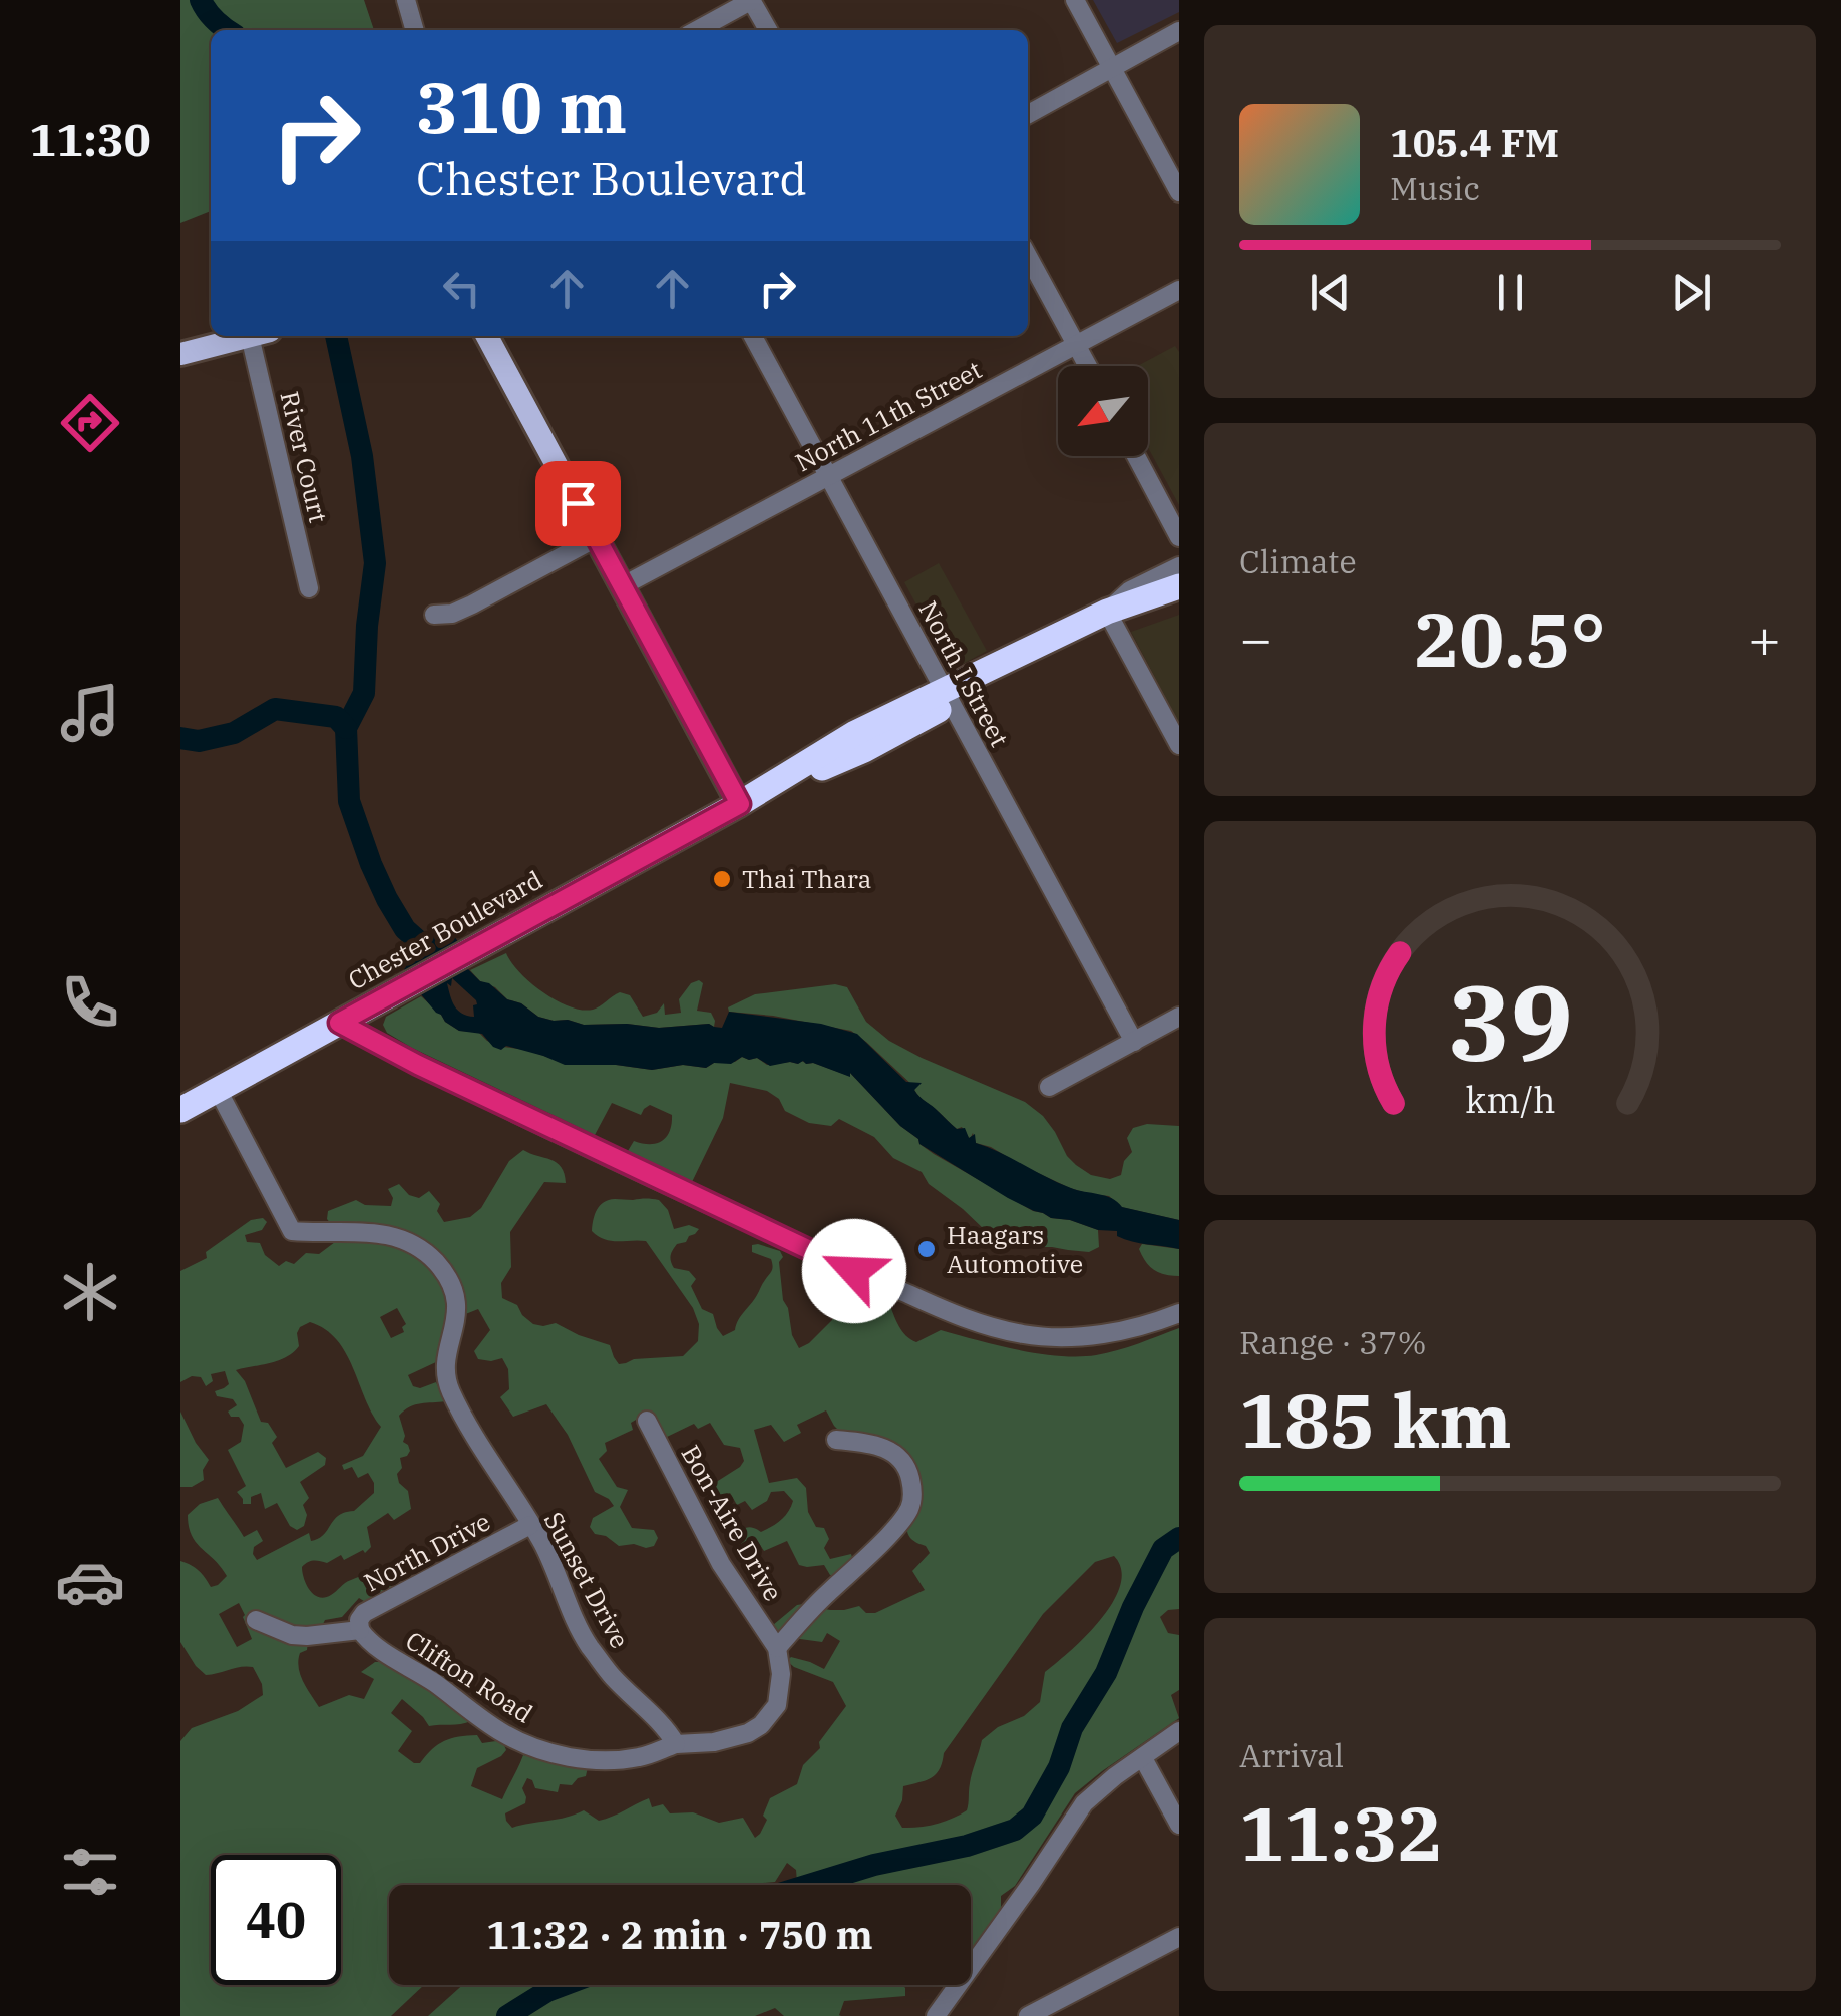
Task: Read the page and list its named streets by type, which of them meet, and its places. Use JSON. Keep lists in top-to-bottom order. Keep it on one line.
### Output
{"streets":{"highway":["Chester Boulevard"],"street":["North 11th Street","River Court","North I Street","Bon-Aire Drive","North Drive","Sunset Drive","Clifton Road"]},"crossings":[["North 11th Street","North I Street"],["North I Street","Chester Boulevard"],["Chester Boulevard","Sunset Drive"],["North Drive","Sunset Drive"],["North Drive","Clifton Road"],["Sunset Drive","Clifton Road"]],"places":["Thai Thara","Haagars Automotive"],"north":"bottom left","page":{"tabs":"11:30","turn":["310 m","Chester Boulevard"],"song":["105.4 FM","Music"],"tile":["Climate",["Range · 37%","185 km"],["Arrival","11:32"]],"heat":["−","20.5°","+"],"limit":"40","trip":"11:32 · 2 min · 750 m","gauge":["39","km/h"]}}
